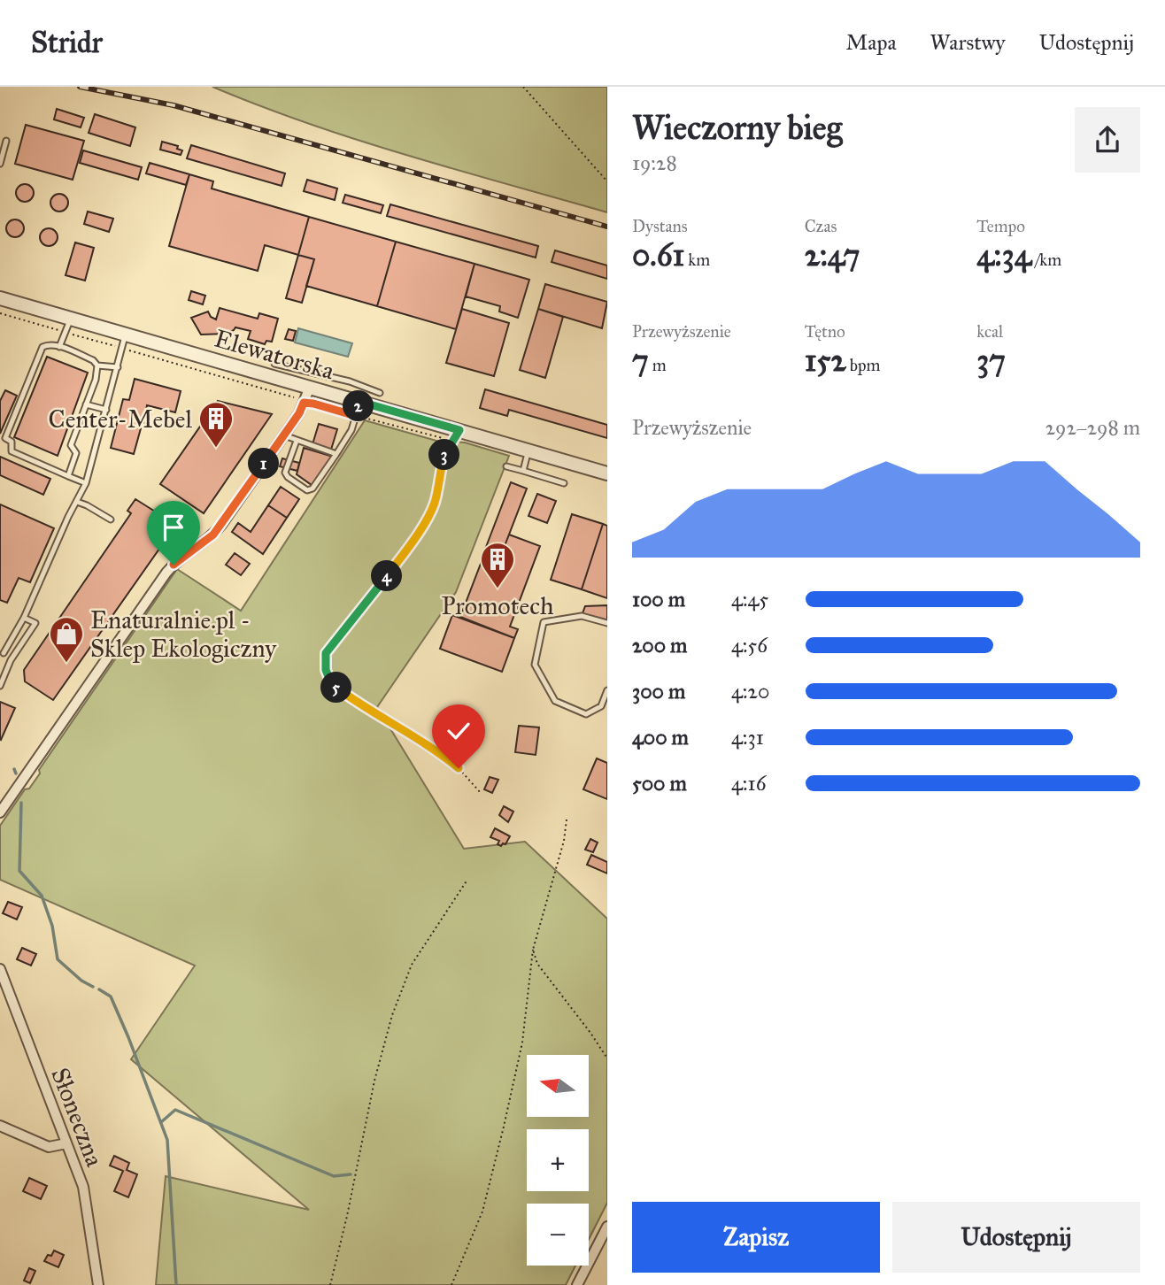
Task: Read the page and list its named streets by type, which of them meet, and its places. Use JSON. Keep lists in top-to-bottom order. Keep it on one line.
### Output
{"streets":{"street":["Elewatorska","Słoneczna"]},"places":{"building":["Center-Mebel","Promotech"],"shop":["Enaturalnie.pl - Sklep Ekologiczny"]},"north":"left","page":{"header":"Stridr","nav":["Mapa","Warstwy","Udostępnij"],"heading":["Wieczorny bieg","19:28"],"stats":[["Dystans","0.61 km"],["Czas","2:47"],["Tempo","4:34 /km"],["Przewyższenie","7 m"],["Tętno","152 bpm"],["kcal","37"]],"pins":["2","3","1","4","5"],"chart":["Przewyższenie","292–298 m"],"list":[{"name":"100 m","note":"4:45"},{"name":"200 m","note":"4:56"},{"name":"300 m","note":"4:20"},{"name":"400 m","note":"4:31"},{"name":"500 m","note":"4:16"}],"map_buttons":["+","−"],"buttons":["Zapisz","Udostępnij"]}}
